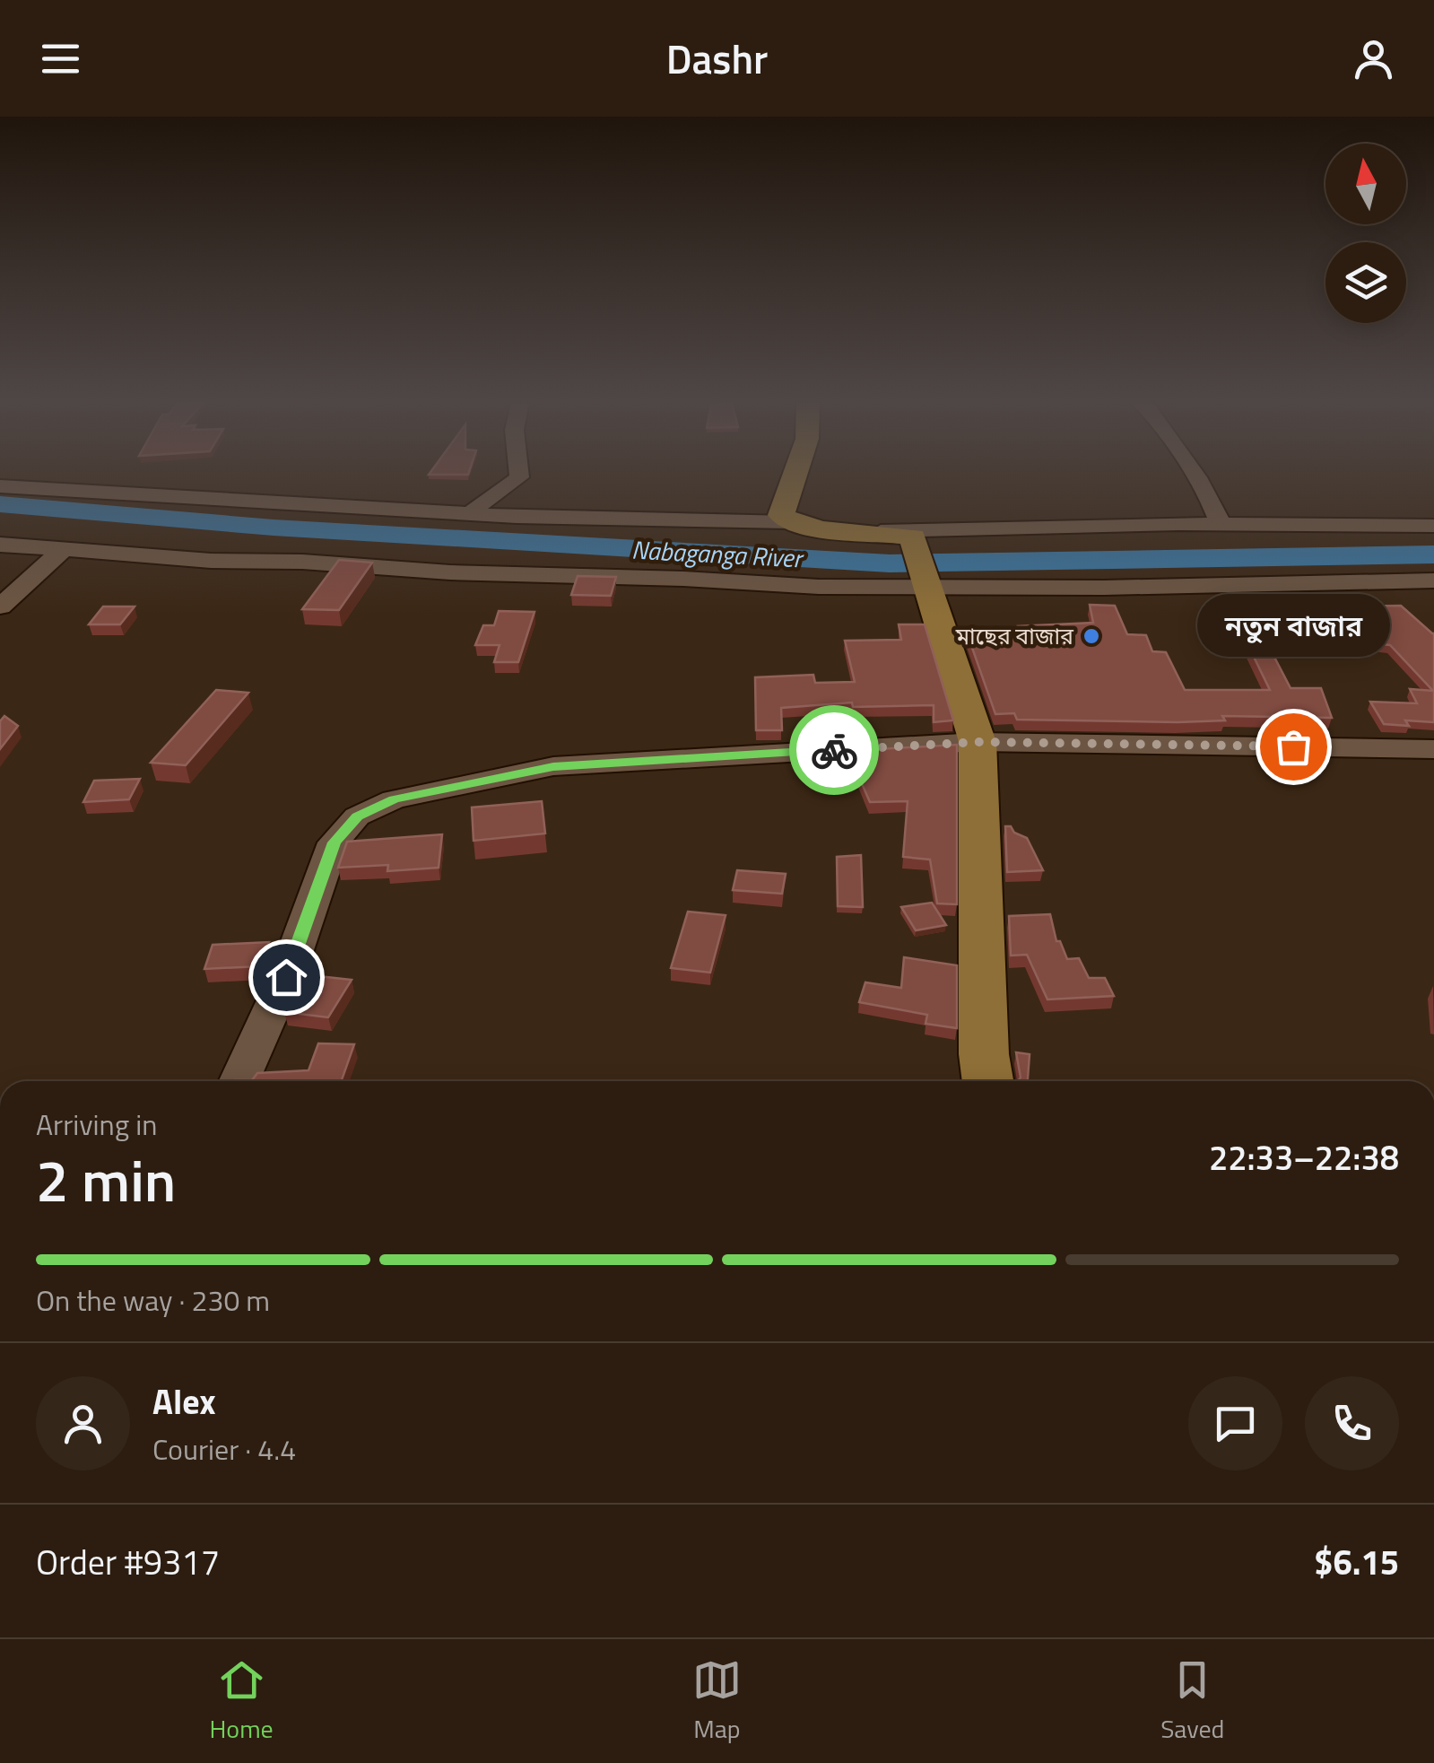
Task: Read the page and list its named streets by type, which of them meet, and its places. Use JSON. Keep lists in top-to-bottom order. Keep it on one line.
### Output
{"water":["Nabaganga River"],"places":["মাছের বাজার","নতুন বাজার"],"north":"top","page":{"header":"Dashr","bubble":"নতুন বাজার","heading":["2 min","Arriving in","22:33–22:38"],"panel":["Alex","Courier · 4.4","Order #9317","$6.15"],"bar":"On the way · 230 m","tabs":["Home","Map","Saved"]}}
